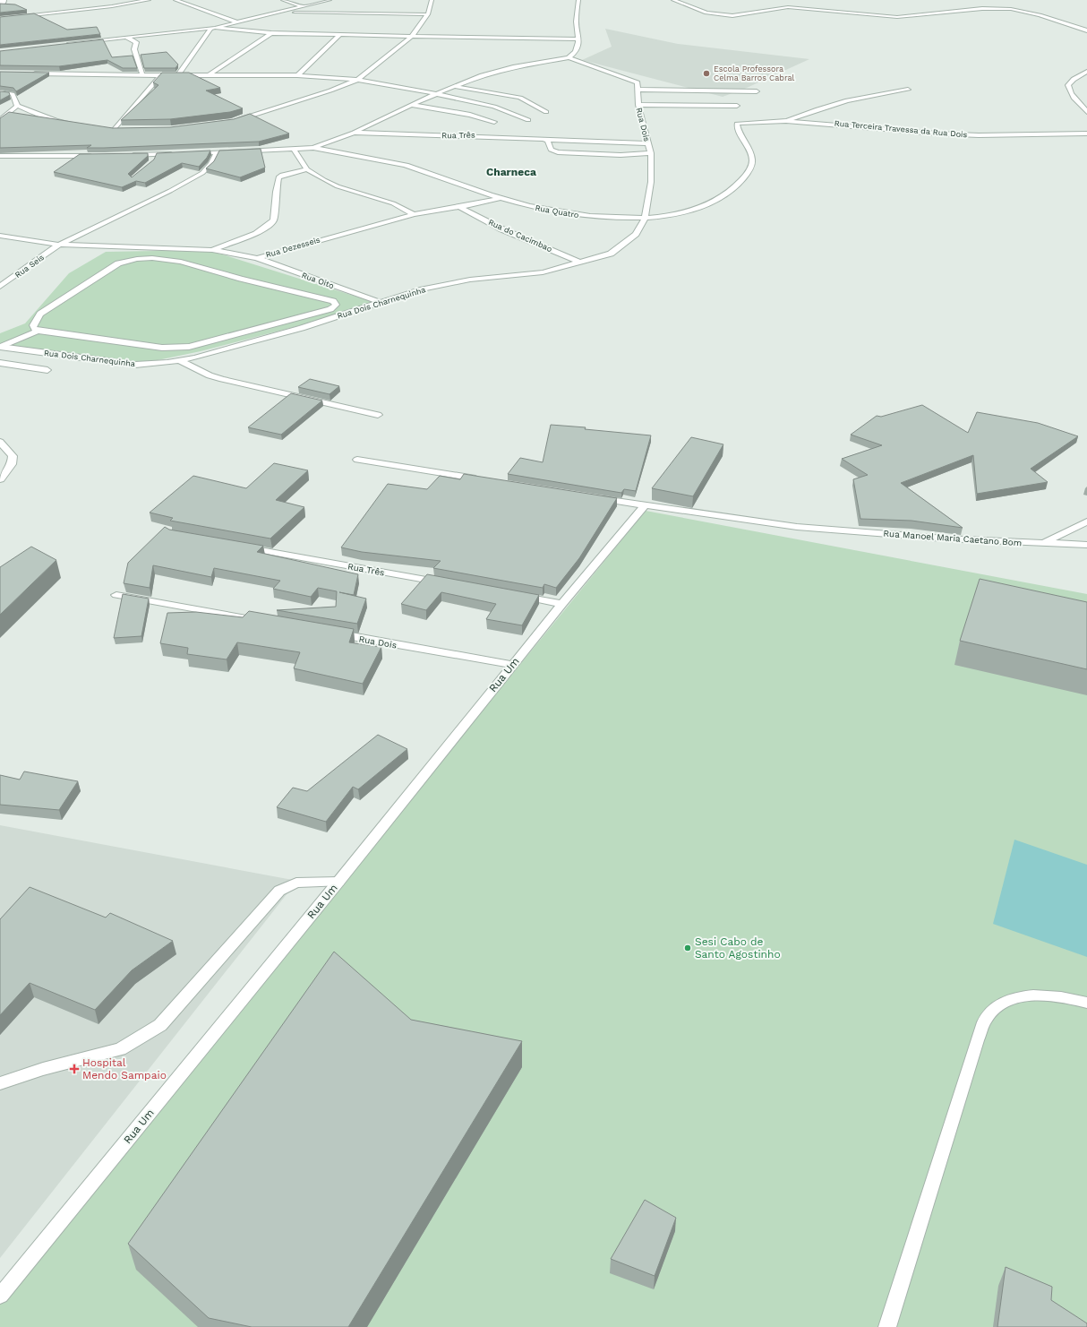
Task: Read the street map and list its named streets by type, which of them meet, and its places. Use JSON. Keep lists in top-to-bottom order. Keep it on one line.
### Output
{"streets":{"street":["Rua Dois","Rua Terceira Travessa da Rua Dois","Rua Três","Rua Quatro","Rua do Cacimbao","Rua Dezesseis","Rua Seis","Rua Oito","Rua Dois Charnequinha","Rua Manoel Maria Caetano Bom","Rua Um"]},"crossings":[["Rua Dois","Rua Terceira Travessa da Rua Dois"],["Rua Dois","Rua Três"],["Rua Dois","Rua Quatro"],["Rua Dois","Rua Dois Charnequinha"],["Rua Dois","Rua Um"],["Rua Terceira Travessa da Rua Dois","Rua Quatro"],["Rua Terceira Travessa da Rua Dois","Rua Dois Charnequinha"],["Rua Quatro","Rua Dezesseis"],["Rua Quatro","Rua Dois Charnequinha"],["Rua do Cacimbao","Rua Dezesseis"],["Rua do Cacimbao","Rua Dois Charnequinha"],["Rua Dezesseis","Rua Seis"],["Rua Dezesseis","Rua Oito"],["Rua Oito","Rua Dois Charnequinha"],["Rua Manoel Maria Caetano Bom","Rua Um"]],"districts":["Charneca"],"places":{"other":["Escola Professora Celma Barros Cabral","Sesi Cabo de Santo Agostinho"],"health":["Hospital Mendo Sampaio"]}}
